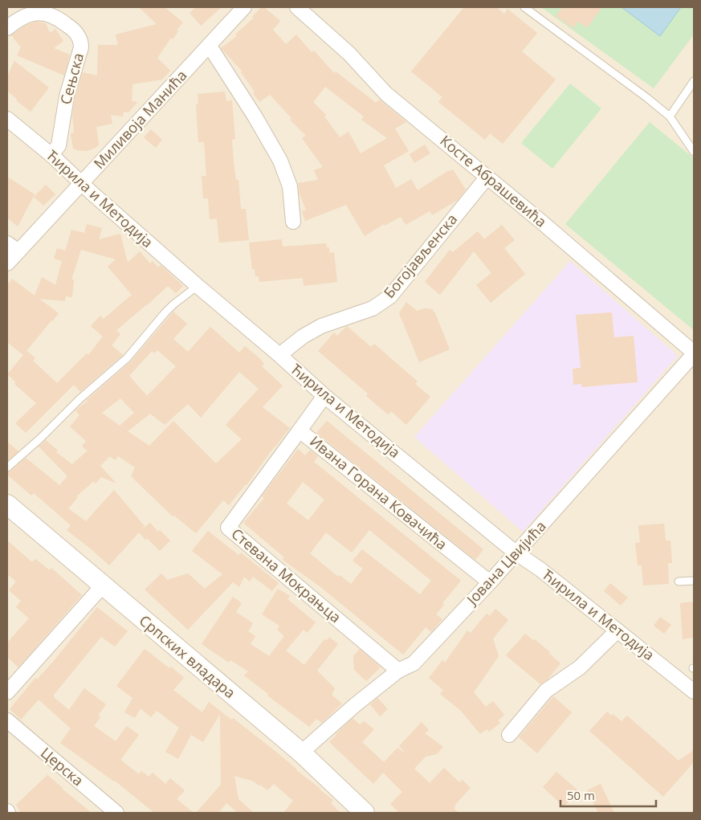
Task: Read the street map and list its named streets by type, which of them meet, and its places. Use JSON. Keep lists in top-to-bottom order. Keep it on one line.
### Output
{"streets":{"main road":["Српских владара"],"street":["Сењска","Миливоја Манића","Косте Абрашевића","Ћирила и Методија","Богојављенска","Ивана Горана Ковачића","Јована Цвијића","Стевана Мокрањца","Церска"]},"crossings":[["Сењска","Ћирила и Методија"],["Миливоја Манића","Ћирила и Методија"],["Косте Абрашевића","Богојављенска"],["Косте Абрашевића","Јована Цвијића"],["Ћирила и Методија","Богојављенска"],["Ћирила и Методија","Ивана Горана Ковачића"],["Ћирила и Методија","Јована Цвијића"],["Ивана Горана Ковачића","Јована Цвијића"],["Ивана Горана Ковачића","Стевана Мокрањца"],["Јована Цвијића","Стевана Мокрањца"],["Јована Цвијића","Српских владара"]],"scale_bar":"50 m"}
